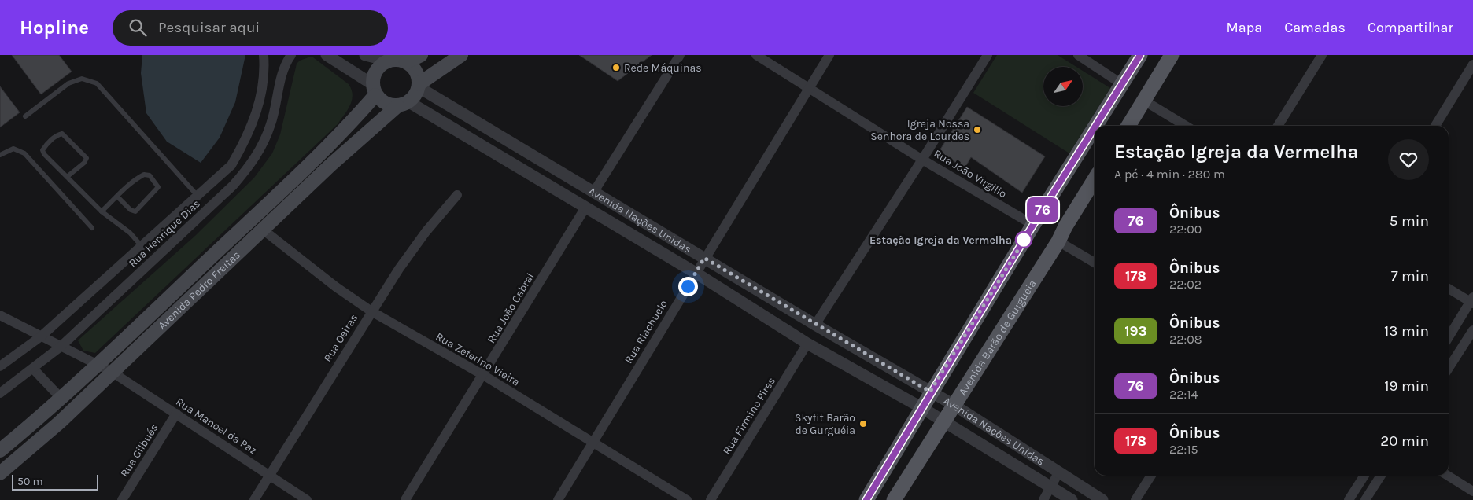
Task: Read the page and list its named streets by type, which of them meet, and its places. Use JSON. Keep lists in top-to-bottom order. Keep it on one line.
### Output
{"streets":{"main road":["Avenida Pedro Freitas","Avenida Barão de Gurguéia"],"street":["Rua João Virgilio","Avenida Nações Unidas","Rua Henrique Dias","Rua João Cabral","Rua Riachuelo","Rua Oeiras","Rua Zeferino Vieira","Rua Firmino Pires","Rua Manoel da Paz","Rua Gilbués"]},"crossings":[["Rua João Virgilio","Rua Riachuelo"],["Avenida Nações Unidas","Avenida Pedro Freitas"],["Avenida Nações Unidas","Rua João Cabral"],["Avenida Nações Unidas","Rua Riachuelo"],["Avenida Nações Unidas","Avenida Barão de Gurguéia"],["Avenida Nações Unidas","Rua Firmino Pires"],["Avenida Pedro Freitas","Rua Zeferino Vieira"],["Avenida Pedro Freitas","Rua Manoel da Paz"],["Rua João Cabral","Rua Zeferino Vieira"],["Rua Riachuelo","Rua Zeferino Vieira"],["Rua Oeiras","Rua Zeferino Vieira"],["Rua Oeiras","Rua Manoel da Paz"],["Rua Manoel da Paz","Rua Gilbués"]],"places":["Rede Máquinas","Igreja Nossa Senhora de Lourdes","Estação Igreja da Vermelha","Skyfit Barão de Gurguéia"],"lines":["bus line 76"],"scale_bar":"50 m","north":"top right","page":{"header":"Hopline","search":"Pesquisar aqui","nav":["Mapa","Camadas","Compartilhar"],"on_map":"76","heading":["Estação Igreja da Vermelha","A pé · 4 min · 280 m"],"list":[{"mark":"76","name":"Ônibus","note":"22:00","value":"5 min"},{"mark":"178","name":"Ônibus","note":"22:02","value":"7 min"},{"mark":"193","name":"Ônibus","note":"22:08","value":"13 min"},{"mark":"76","name":"Ônibus","note":"22:14","value":"19 min"},{"mark":"178","name":"Ônibus","note":"22:15","value":"20 min"}],"scale":"50 m"}}
